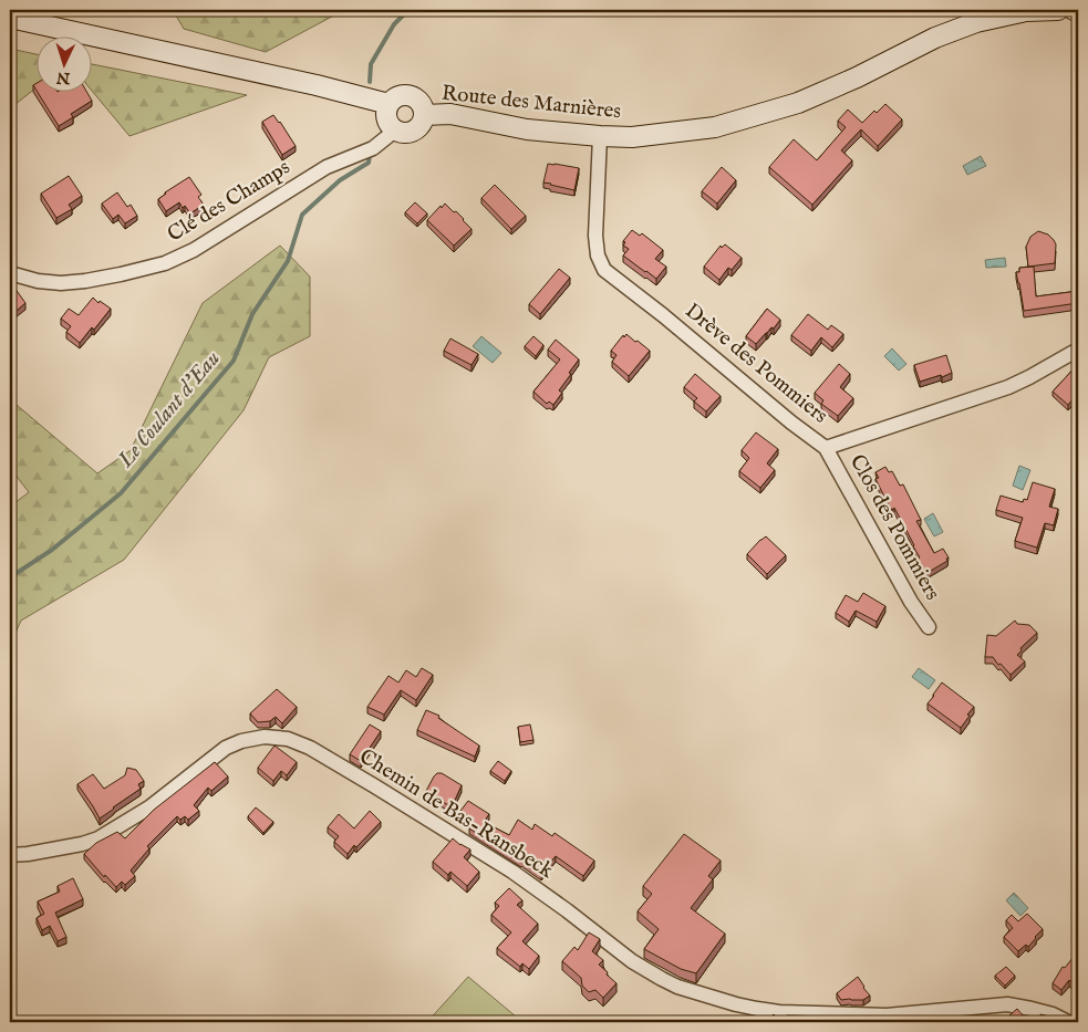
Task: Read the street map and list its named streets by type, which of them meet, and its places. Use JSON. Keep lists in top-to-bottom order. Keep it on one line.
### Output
{"streets":{"street":["Route des Marnières","Clé des Champs","Drève des Pommiers","Clos des Pommiers","Chemin de Bas-Ransbeck"]},"crossings":[["Route des Marnières","Clé des Champs"],["Route des Marnières","Drève des Pommiers"],["Drève des Pommiers","Clos des Pommiers"]],"water":["Le Coulant d'Eau"],"north":"bottom"}
